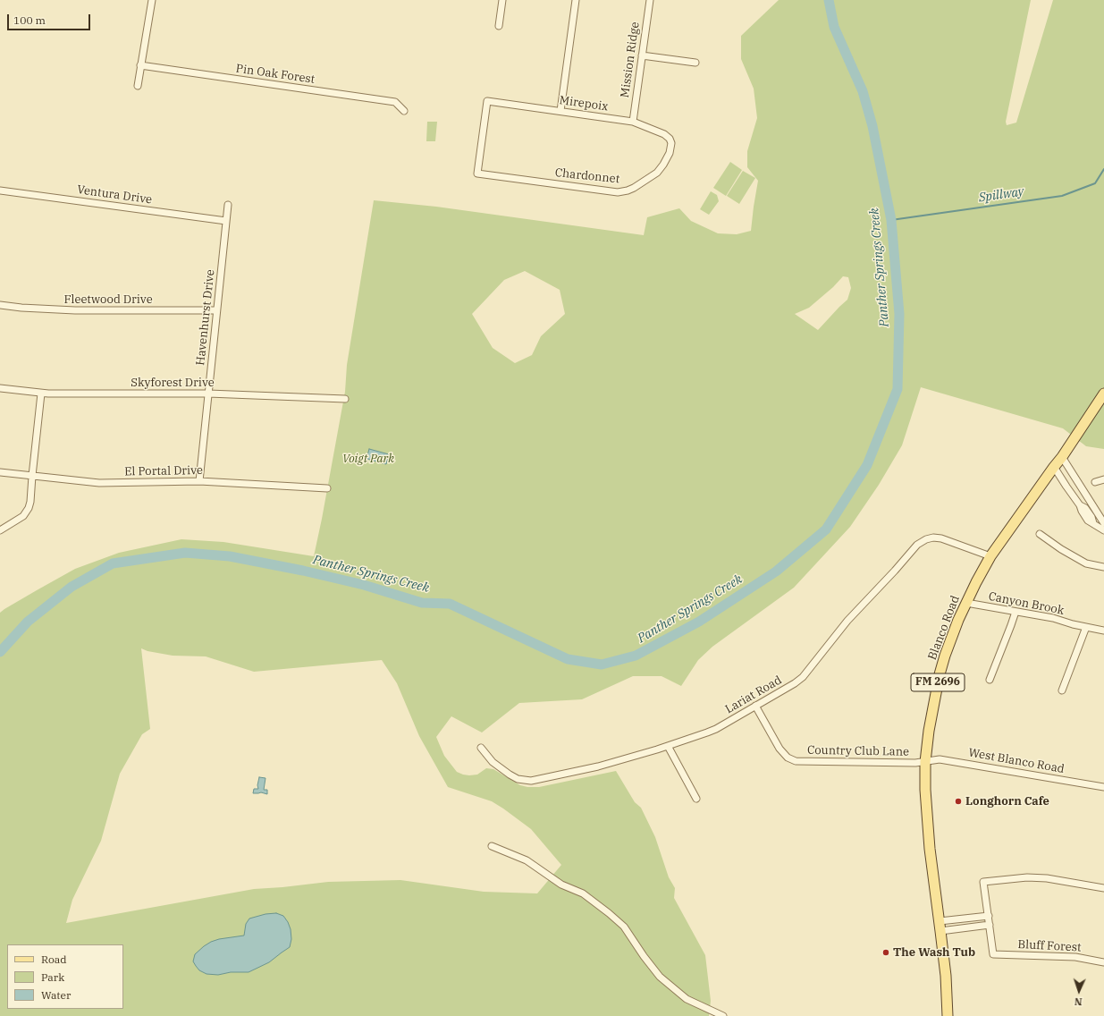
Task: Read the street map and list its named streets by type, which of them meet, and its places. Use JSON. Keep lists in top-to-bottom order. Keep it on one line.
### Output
{"streets":{"main road":["Blanco Road","FM 2696"],"street":["Mission Ridge","Pin Oak Forest","Mirepoix","Chardonnet","Ventura Drive","Fleetwood Drive","Havenhurst Drive","Skyforest Drive","El Portal Drive","Canyon Brook","Lariat Road","Country Club Lane","West Blanco Road","Bluff Forest"]},"crossings":[["Mission Ridge","Mirepoix"],["Mirepoix","Chardonnet"],["Ventura Drive","Havenhurst Drive"],["Fleetwood Drive","Havenhurst Drive"],["Havenhurst Drive","Skyforest Drive"],["Havenhurst Drive","El Portal Drive"],["Canyon Brook","Blanco Road"],["Blanco Road","Lariat Road"],["Blanco Road","Country Club Lane"],["Blanco Road","West Blanco Road"],["Lariat Road","Country Club Lane"],["Country Club Lane","West Blanco Road"]],"water":["Spillway","Panther Springs Creek"],"parks":["Voigt Park"],"places":["Longhorn Cafe","The Wash Tub"],"legend":["Road","Park","Water"],"scale_bar":"100 m","north":"bottom"}
